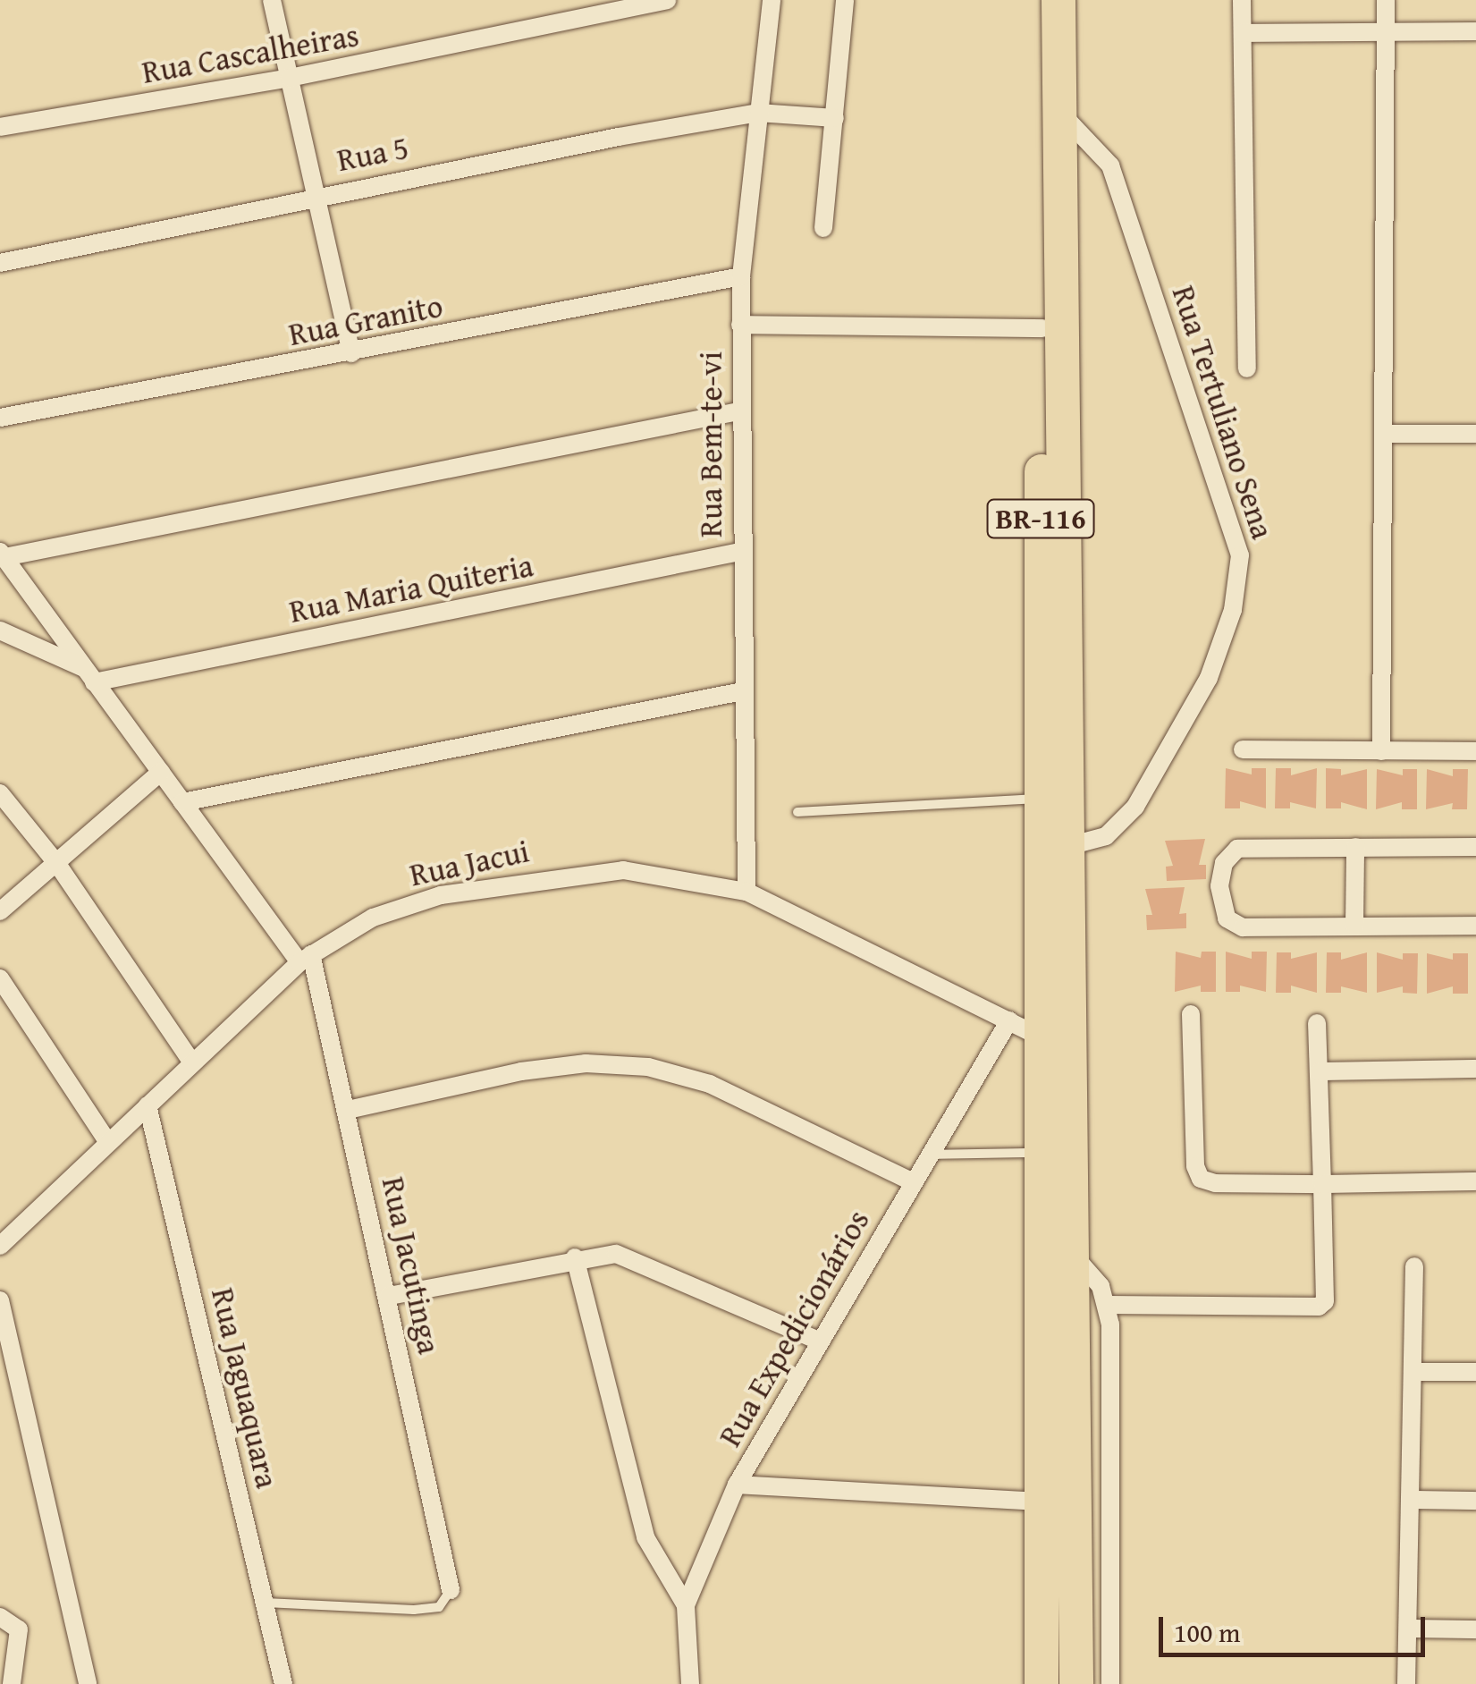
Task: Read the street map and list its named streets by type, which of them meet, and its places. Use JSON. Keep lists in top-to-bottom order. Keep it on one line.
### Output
{"streets":{"highway":["BR-116"],"street":["Rua Cascalheiras","Rua 5","Rua Granito","Rua Tertuliano Sena","Rua Bem-te-vi","Rua Maria Quiteria","Rua Jacui","Rua Jacutinga","Rua Expedicionários","Rua Jaguaquara"]},"crossings":[["Rua 5","Rua Bem-te-vi"],["Rua Granito","Rua Bem-te-vi"],["Rua Bem-te-vi","Rua Maria Quiteria"],["Rua Bem-te-vi","Rua Jacui"],["BR-116","Rua Jacui"],["Rua Jacui","Rua Jacutinga"],["Rua Jacui","Rua Expedicionários"],["Rua Jacui","Rua Jaguaquara"]],"scale_bar":"100 m"}
